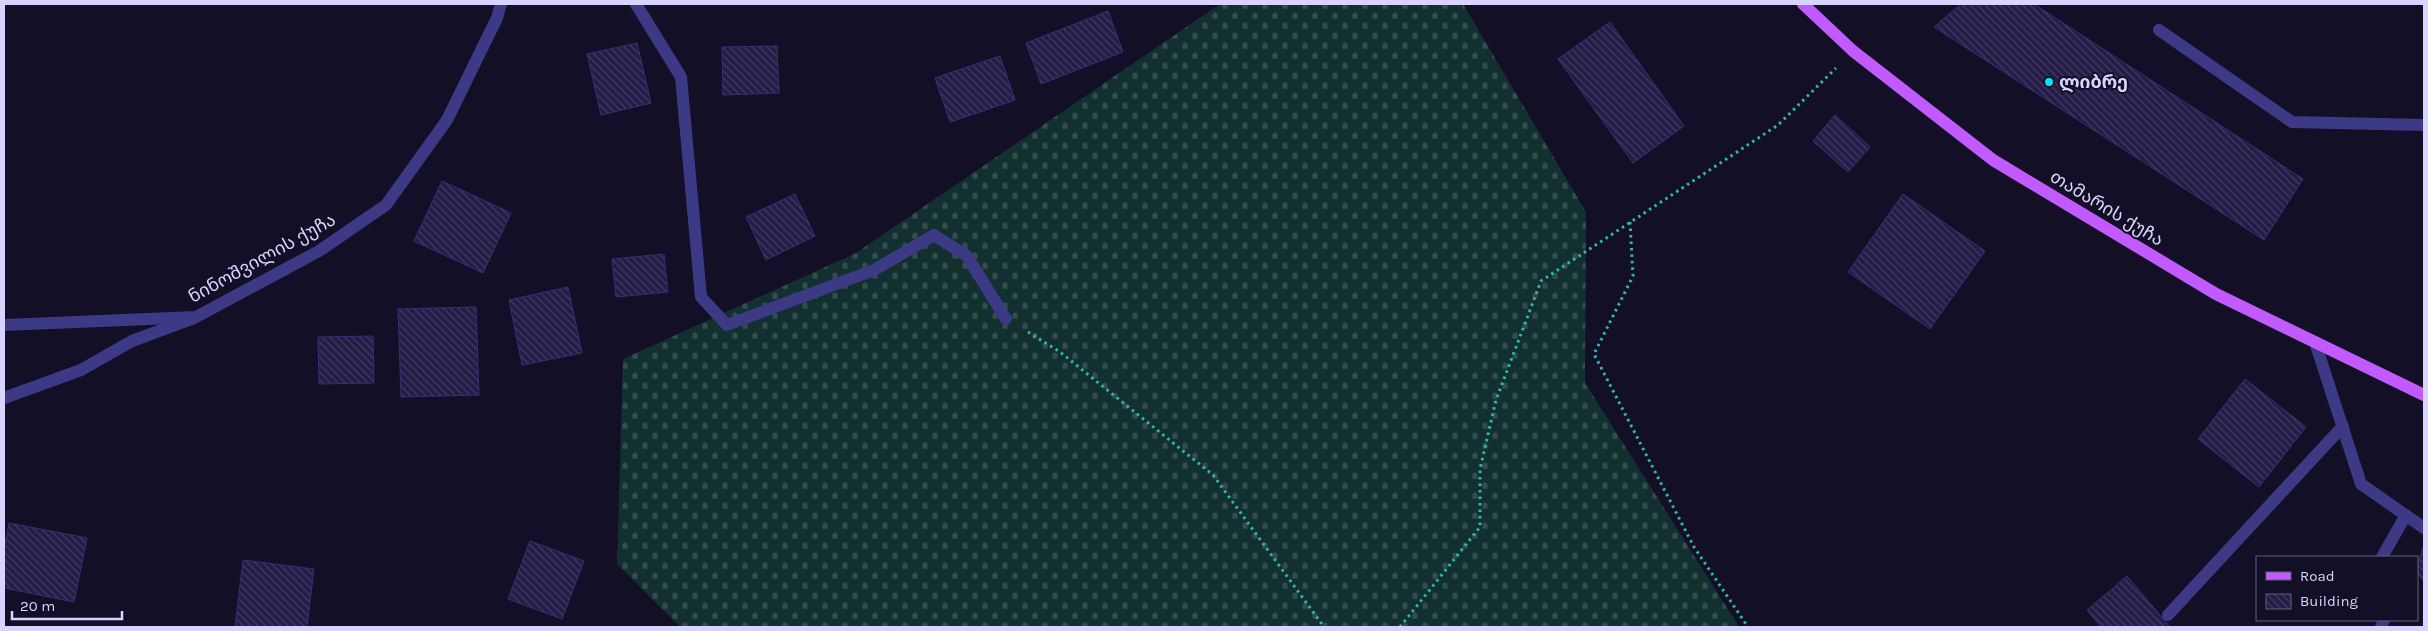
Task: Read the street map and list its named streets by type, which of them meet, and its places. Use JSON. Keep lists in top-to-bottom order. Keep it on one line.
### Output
{"streets":{"main road":["თამარის ქუჩა"],"street":["ნინოშვილის ქუჩა"]},"places":["ლიბრე"],"legend":["Road","Building"],"scale_bar":"20 m"}
